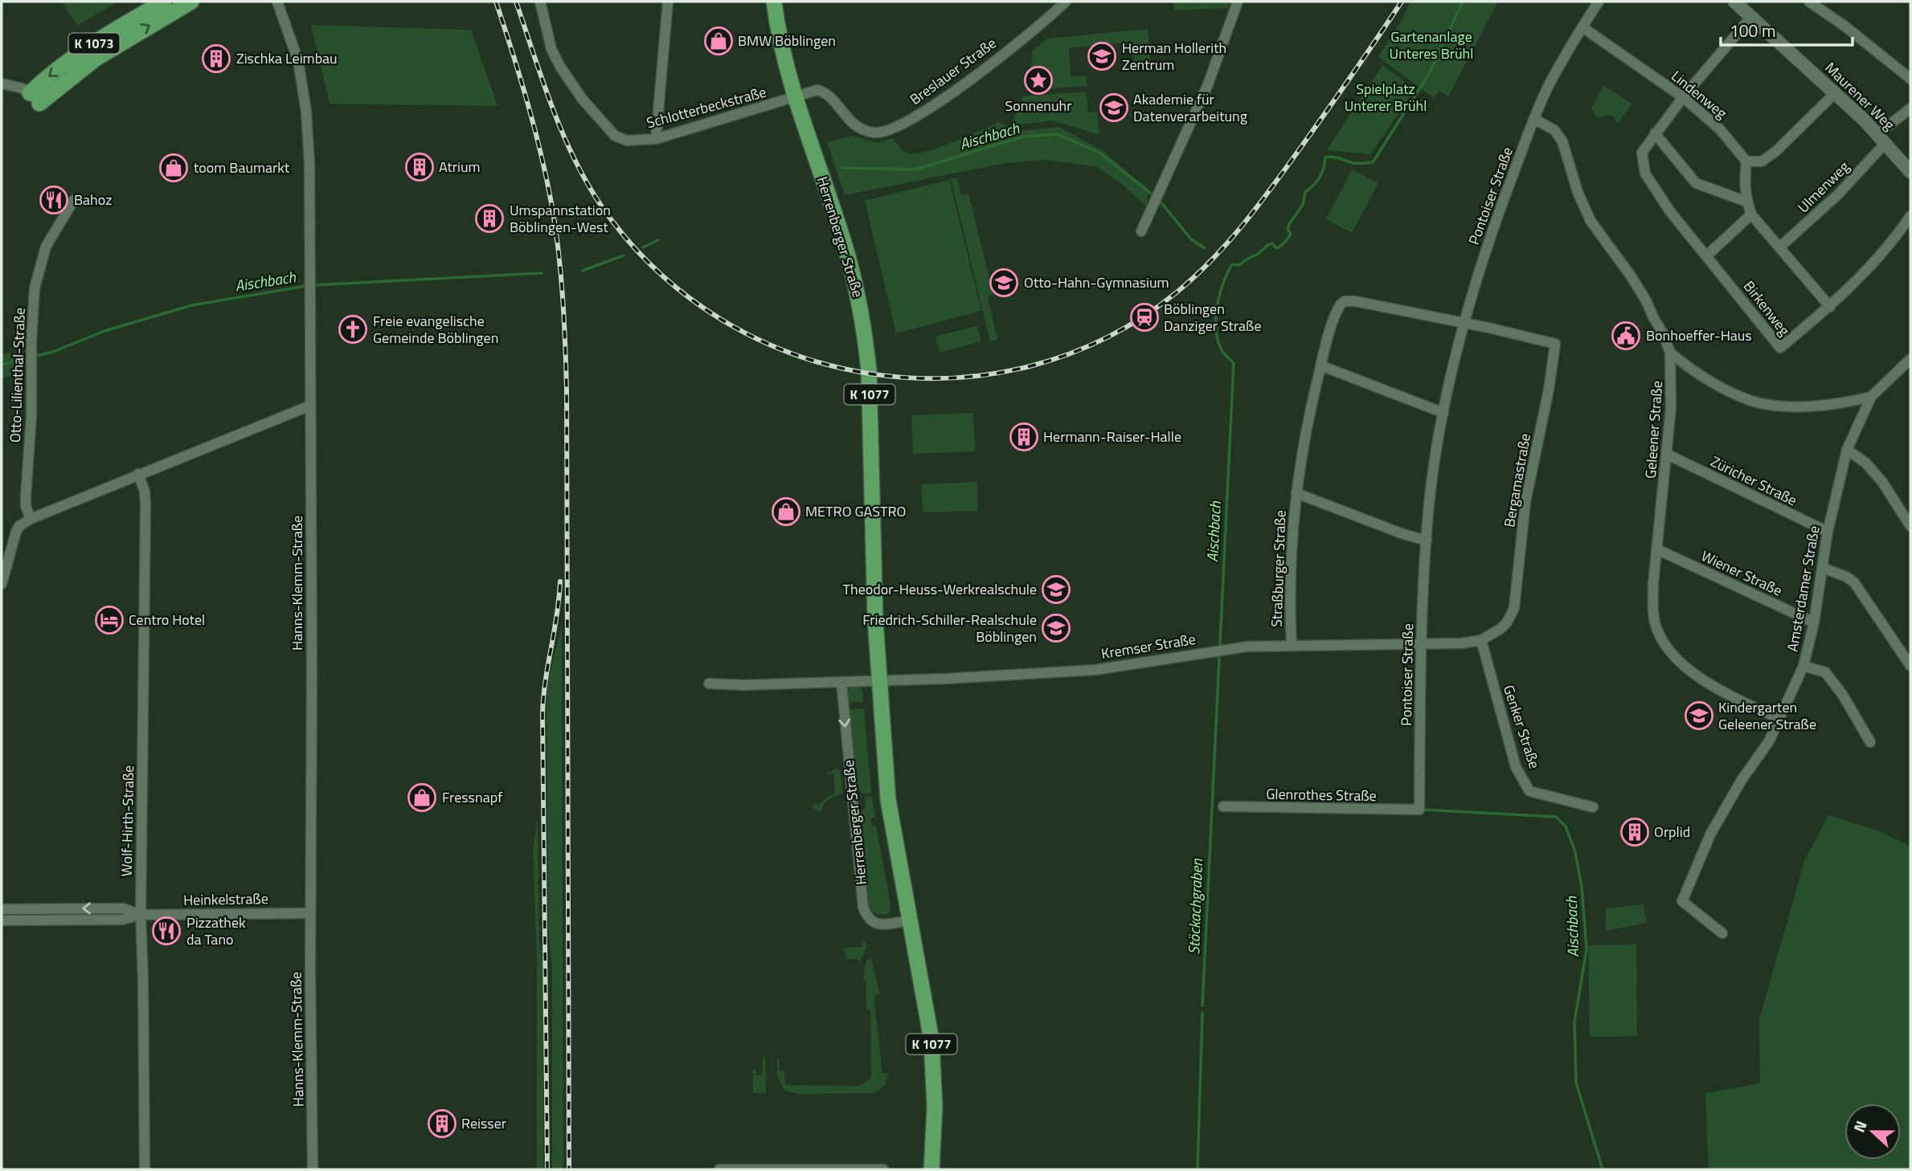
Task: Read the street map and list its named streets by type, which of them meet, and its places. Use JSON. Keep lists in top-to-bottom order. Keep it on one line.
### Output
{"streets":{"main road":["K 1073","Herrenberger Straße","K 1077"],"street":["Breslauer Straße","Lindenweg","Maurener Weg","Schlotterbeckstraße","Ulmenweg","Pontoiser Straße","Birkenweg","Otto-Lilienthal-Straße","Geleener Straße","Bergamastraße","Züricher Straße","Straßburger Straße","Wiener Straße","Hanns-Klemm-Straße","Amsterdamer Straße","Kremser Straße","Genker Straße","Glenrothes Straße","Wolf-Hirth-Straße","Heinkelstraße"]},"crossings":[["Breslauer Straße","Schlotterbeckstraße"],["Breslauer Straße","Herrenberger Straße"],["Lindenweg","Pontoiser Straße"],["Lindenweg","Birkenweg"],["Maurener Weg","Ulmenweg"],["Maurener Weg","Birkenweg"],["Schlotterbeckstraße","Herrenberger Straße"],["Pontoiser Straße","Geleener Straße"],["Pontoiser Straße","Bergamastraße"],["Pontoiser Straße","Straßburger Straße"],["Pontoiser Straße","Kremser Straße"],["Pontoiser Straße","Glenrothes Straße"],["Herrenberger Straße","Kremser Straße"],["Geleener Straße","Züricher Straße"],["Geleener Straße","Wiener Straße"],["Geleener Straße","Amsterdamer Straße"],["Bergamastraße","Straßburger Straße"],["Bergamastraße","Kremser Straße"],["Bergamastraße","Genker Straße"],["Züricher Straße","Amsterdamer Straße"],["Straßburger Straße","Kremser Straße"],["Wiener Straße","Amsterdamer Straße"],["Hanns-Klemm-Straße","Heinkelstraße"],["Wolf-Hirth-Straße","Heinkelstraße"]],"water":["Aischbach","Stöckachgraben"],"parks":["Gartenanlage Unteres Brühl","Spielplatz Unterer Brühl"],"places":{"shop":["BMW Böblingen","toom Baumarkt","METRO GASTRO","Fressnapf"],"school or university":["Herman Hollerith Zentrum","Akademie für Datenverarbeitung","Otto-Hahn-Gymnasium","Theodor-Heuss-Werkrealschule","Friedrich-Schiller-Realschule Böblingen","Kindergarten Geleener Straße"],"building":["Zischka Leimbau","Atrium","Umspannstation Böblingen-West","Hermann-Raiser-Halle","Orplid","Reisser"],"place":["Sonnenuhr"],"restaurant":["Bahoz","Pizzathek da Tano"],"station":["Böblingen Danziger Straße"],"church":["Freie evangelische Gemeinde Böblingen"],"public building":["Bonhoeffer-Haus"],"hotel":["Centro Hotel"]},"scale_bar":"100 m","north":"left"}
